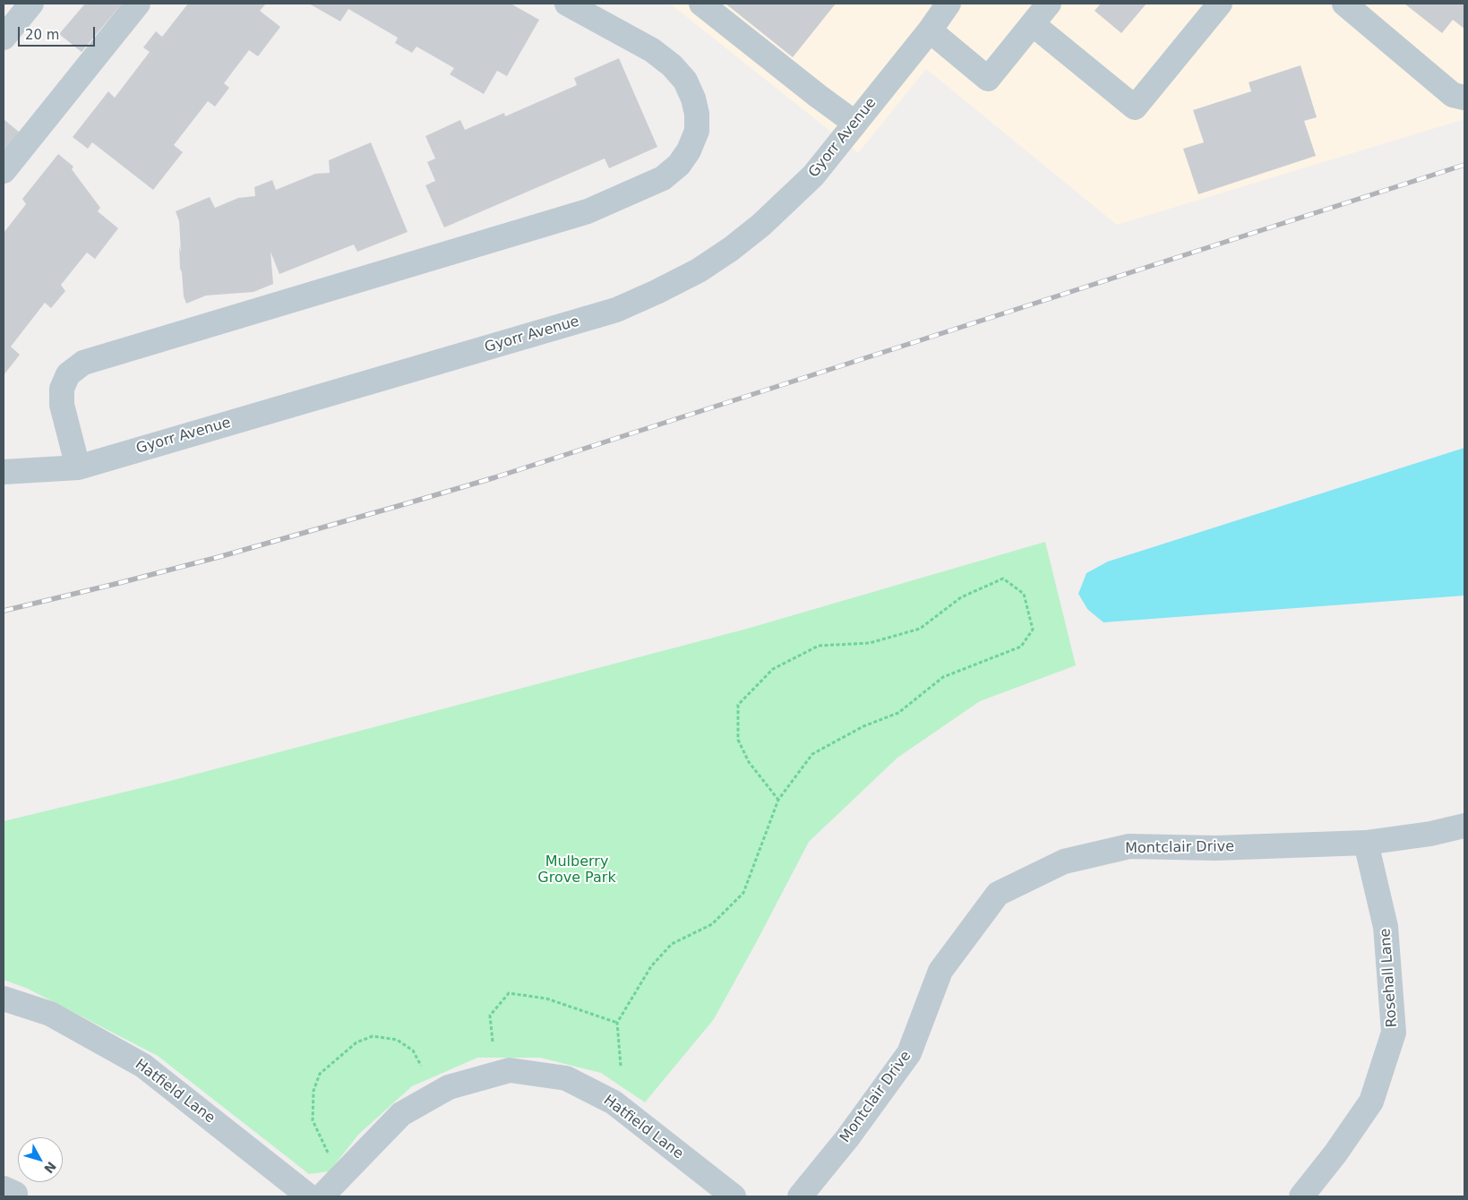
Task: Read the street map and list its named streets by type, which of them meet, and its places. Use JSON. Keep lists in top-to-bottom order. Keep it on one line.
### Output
{"streets":{"street":["Gyorr Avenue","Montclair Drive","Rosehall Lane","Hatfield Lane"]},"crossings":[["Montclair Drive","Rosehall Lane"]],"parks":["Mulberry Grove Park"],"scale_bar":"20 m","north":"bottom right"}
